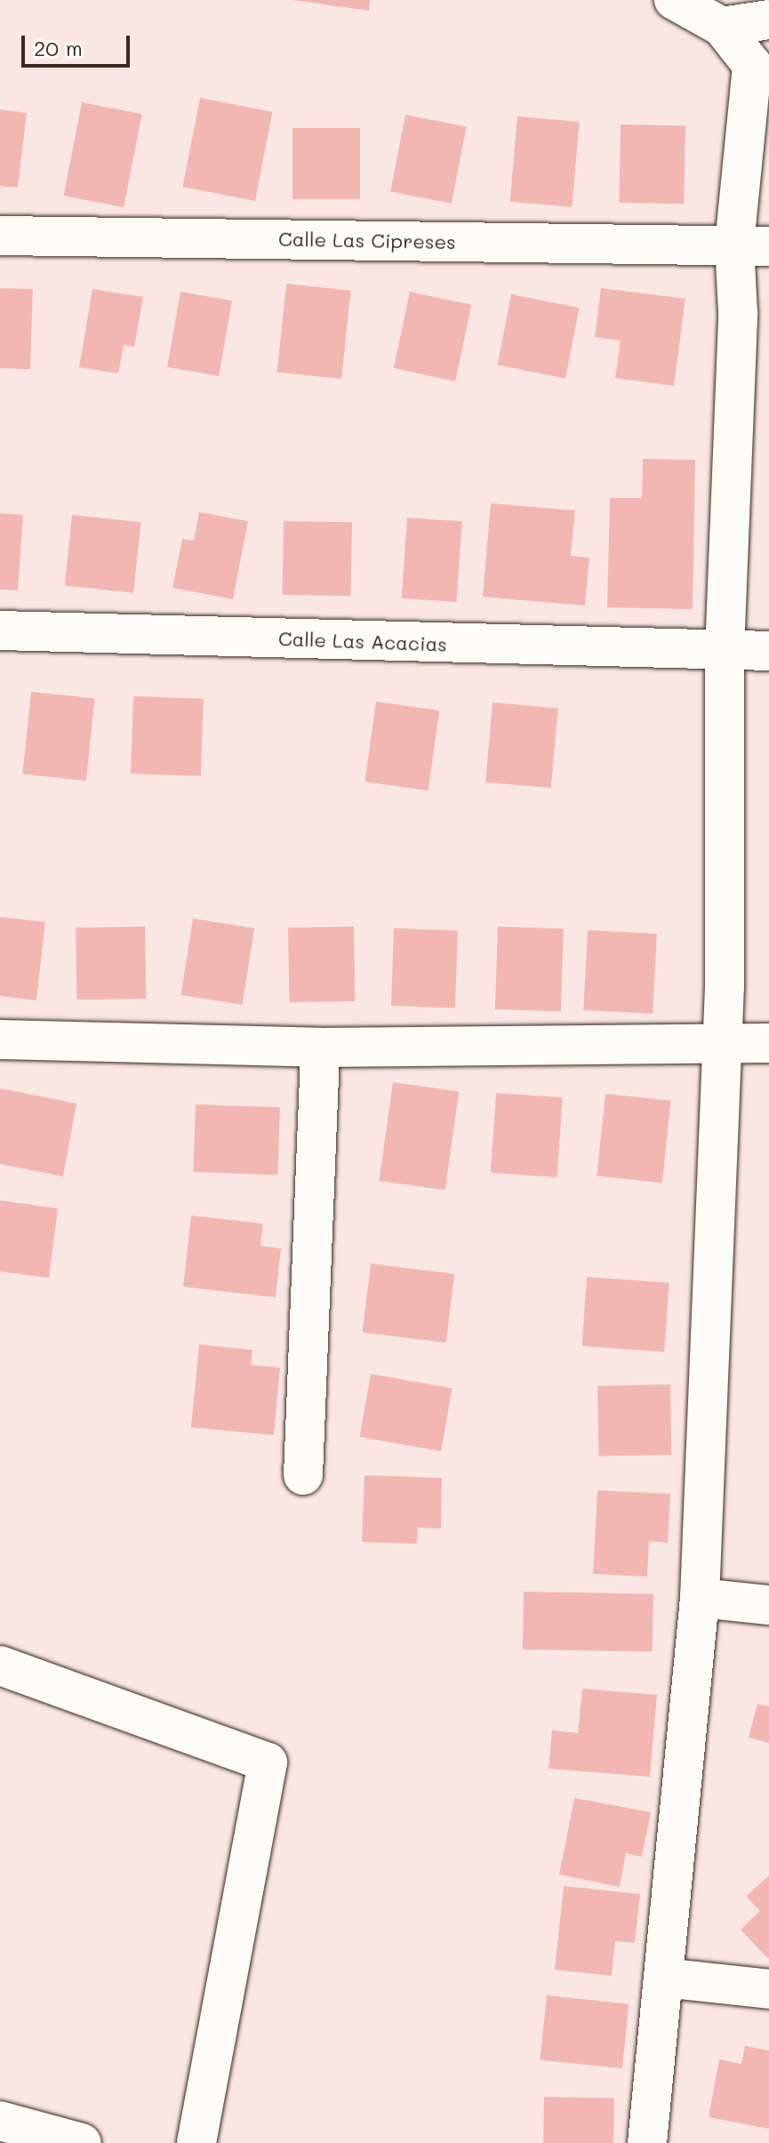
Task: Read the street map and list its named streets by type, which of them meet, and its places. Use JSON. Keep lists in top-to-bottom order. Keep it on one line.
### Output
{"streets":{"street":["Calle Las Cipreses","Calle Las Acacias"]},"scale_bar":"20 m"}
